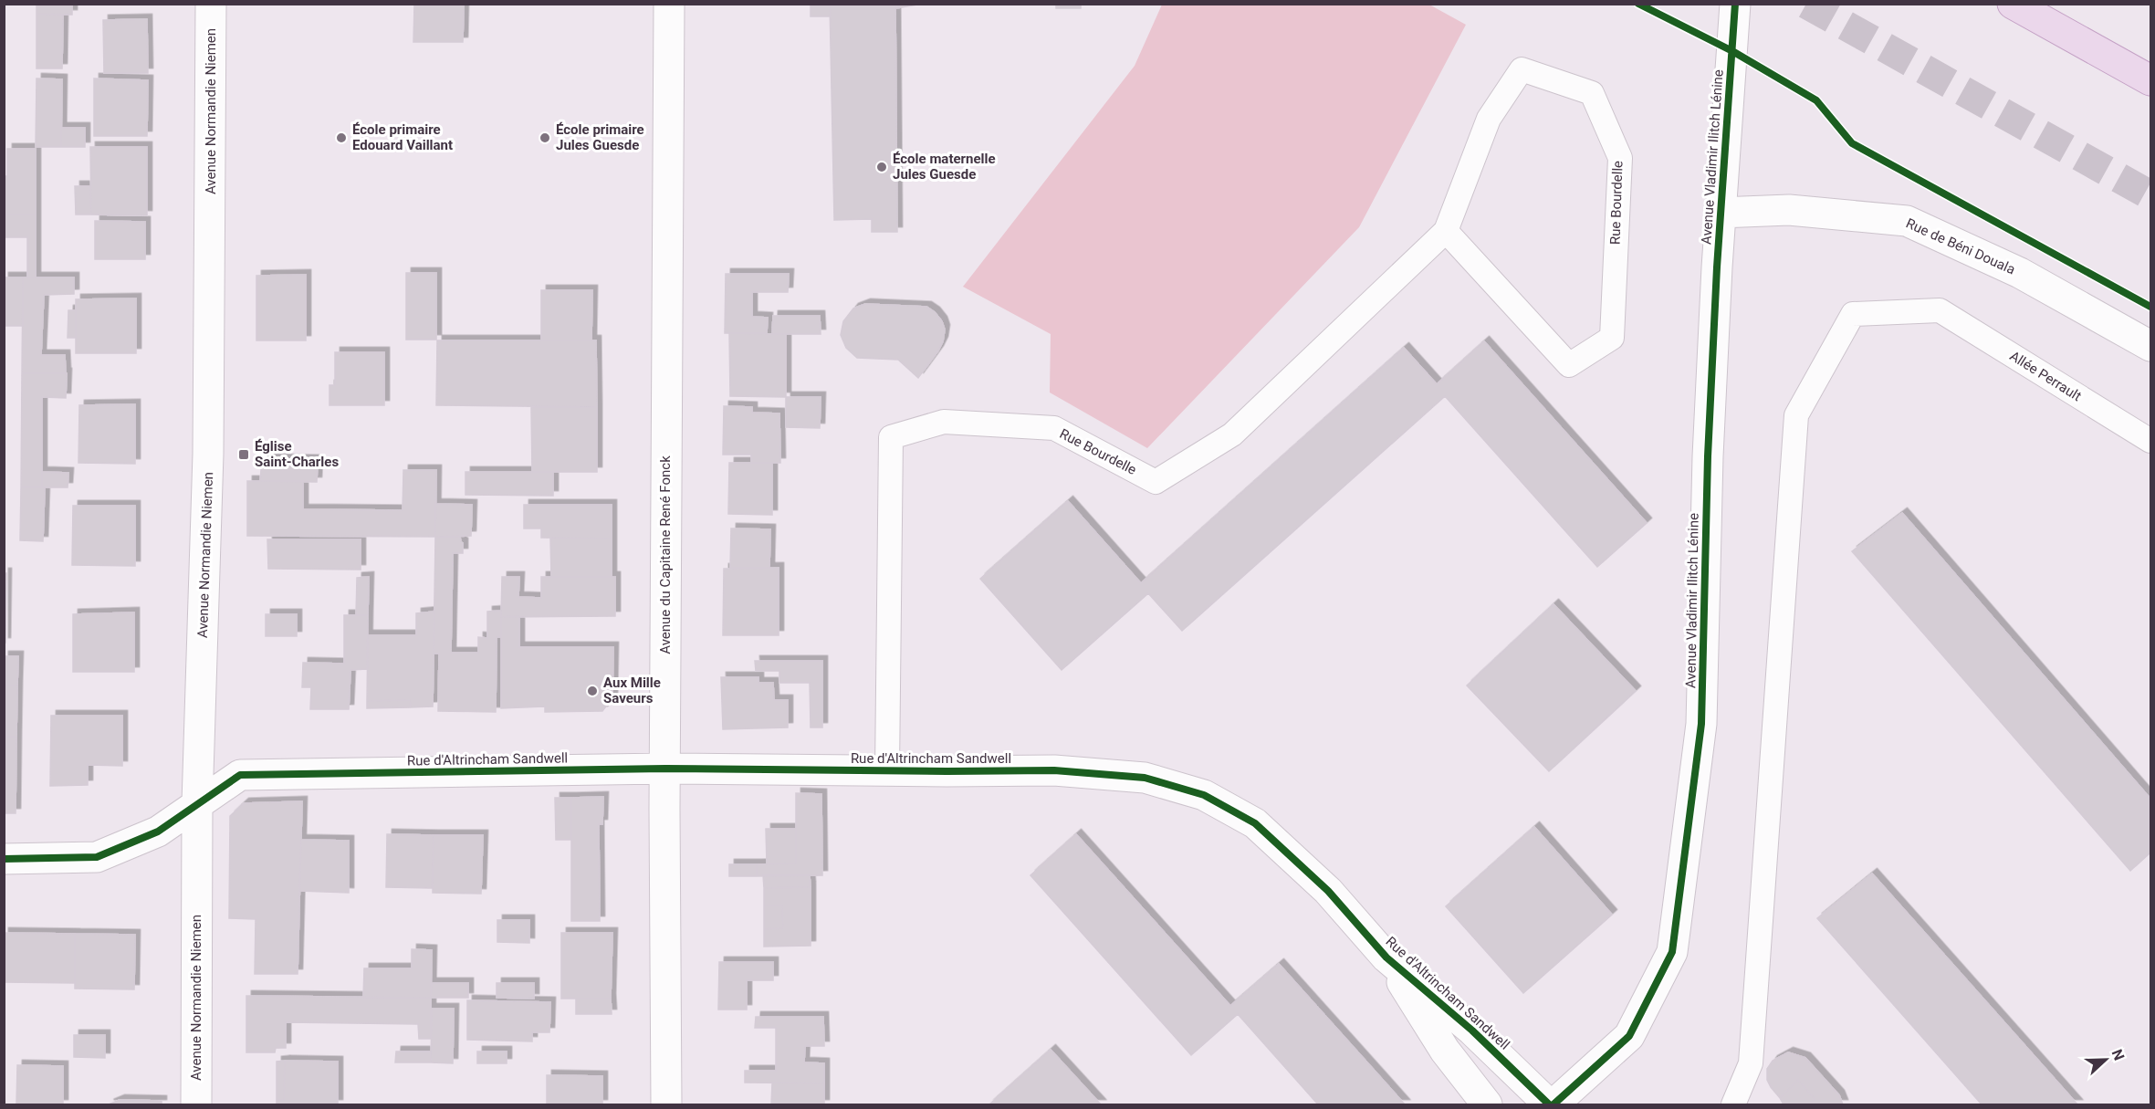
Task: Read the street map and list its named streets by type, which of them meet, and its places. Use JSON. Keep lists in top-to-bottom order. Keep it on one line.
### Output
{"streets":{"street":["Avenue Normandie Niemen","Avenue Vladimir Ilitch Lénine","Rue de Béni Douala","Avenue du Capitaine René Fonck","Rue d'Altrincham Sandwell"],"lane":["Rue Bourdelle","Allée Perrault"]},"crossings":[["Avenue Normandie Niemen","Rue d'Altrincham Sandwell"],["Avenue Vladimir Ilitch Lénine","Rue de Béni Douala"],["Rue Bourdelle","Rue d'Altrincham Sandwell"],["Avenue du Capitaine René Fonck","Rue d'Altrincham Sandwell"]],"places":{"other":["École primaire Edouard Vaillant","École primaire Jules Guesde","École maternelle Jules Guesde","Aux Mille Saveurs"],"transit":["Église Saint-Charles"]},"north":"right"}
